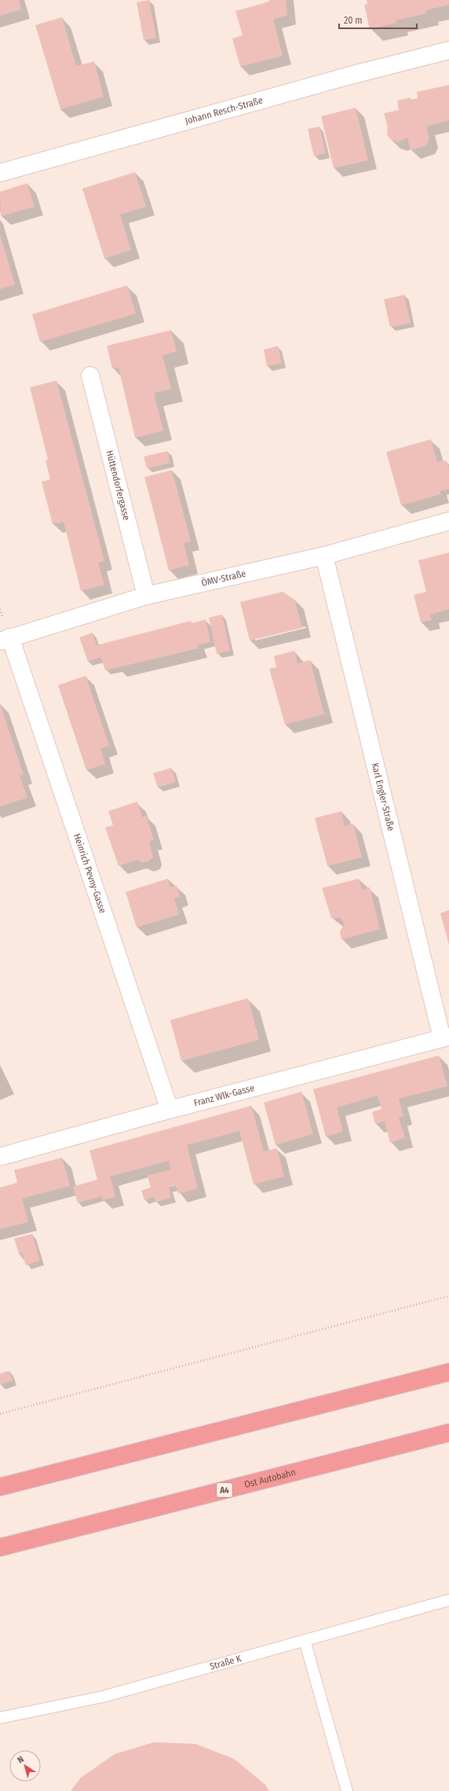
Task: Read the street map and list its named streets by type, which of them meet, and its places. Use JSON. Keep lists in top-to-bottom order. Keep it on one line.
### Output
{"streets":{"highway":["Ost Autobahn","A4"],"street":["Johann Resch-Straße","Hüttendorfergasse","ÖMV-Straße","Karl Engler-Straße","Heinrich Pevny-Gasse","Franz Wlk-Gasse"],"lane":["Straße K"]},"crossings":[["Hüttendorfergasse","ÖMV-Straße"],["ÖMV-Straße","Karl Engler-Straße"],["ÖMV-Straße","Heinrich Pevny-Gasse"],["Karl Engler-Straße","Franz Wlk-Gasse"],["Heinrich Pevny-Gasse","Franz Wlk-Gasse"]],"scale_bar":"20 m","north":"top left"}
